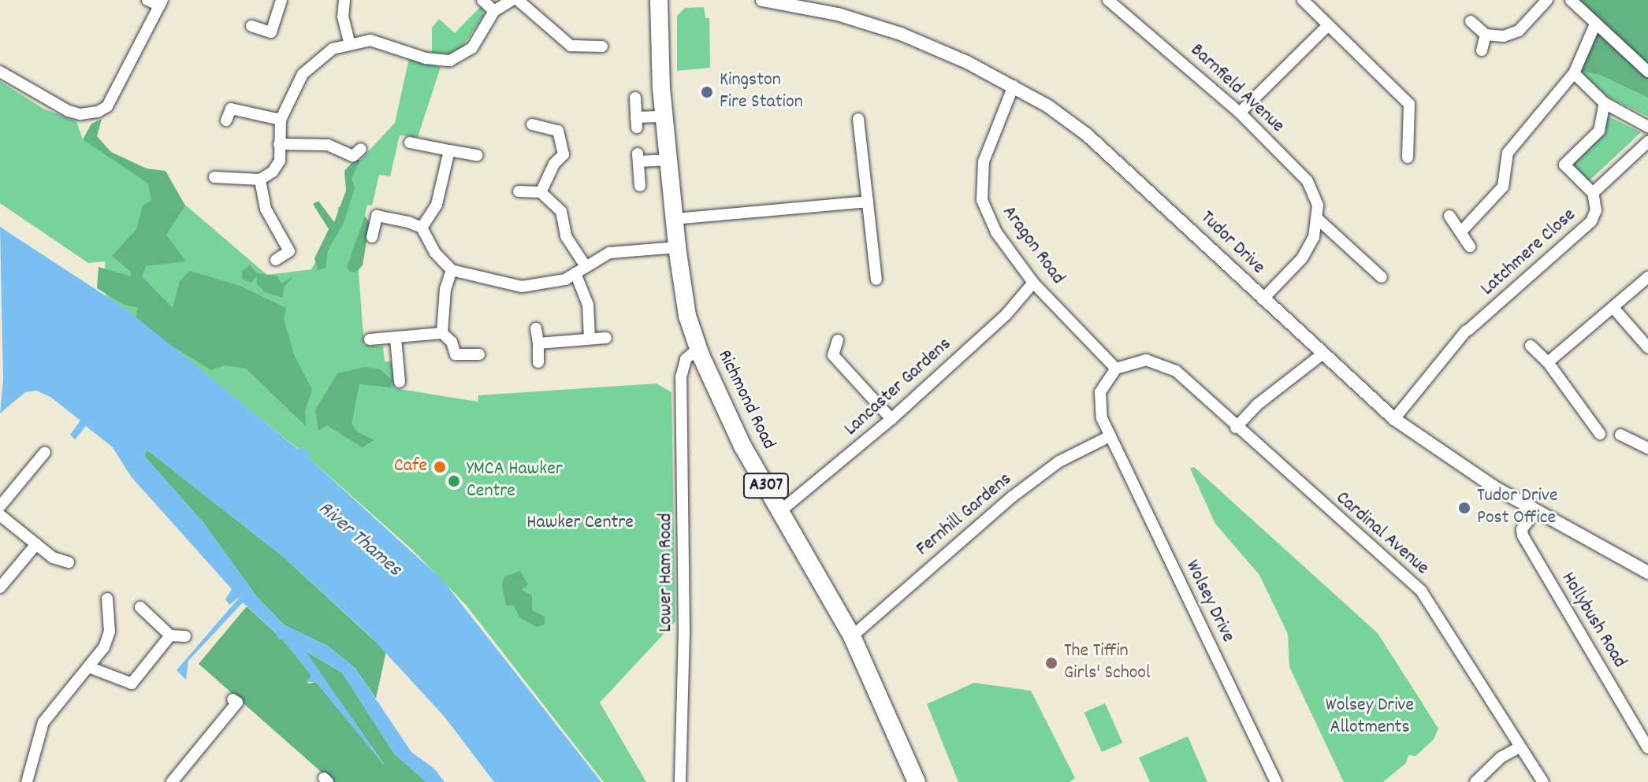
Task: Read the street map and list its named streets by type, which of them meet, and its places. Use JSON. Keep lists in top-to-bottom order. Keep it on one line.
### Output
{"streets":{"main road":["Richmond Road","A307"],"street":["Barnfield Avenue","Tudor Drive","Aragon Road","Latchmere Close","Lancaster Gardens","Fernhill Gardens","Cardinal Avenue","Lower Ham Road","Wolsey Drive","Hollybush Road"]},"crossings":[["Tudor Drive","Aragon Road"],["Tudor Drive","Latchmere Close"],["Tudor Drive","Hollybush Road"],["Aragon Road","Lancaster Gardens"],["Lancaster Gardens","Richmond Road"],["Richmond Road","Fernhill Gardens"],["Richmond Road","Lower Ham Road"],["Fernhill Gardens","Wolsey Drive"]],"water":["River Thames"],"parks":["Hawker Centre","Wolsey Drive Allotments"],"places":["Kingston Fire Station","Cafe","YMCA Hawker Centre","Tudor Drive Post Office","The Tiffin Girls' School"]}
